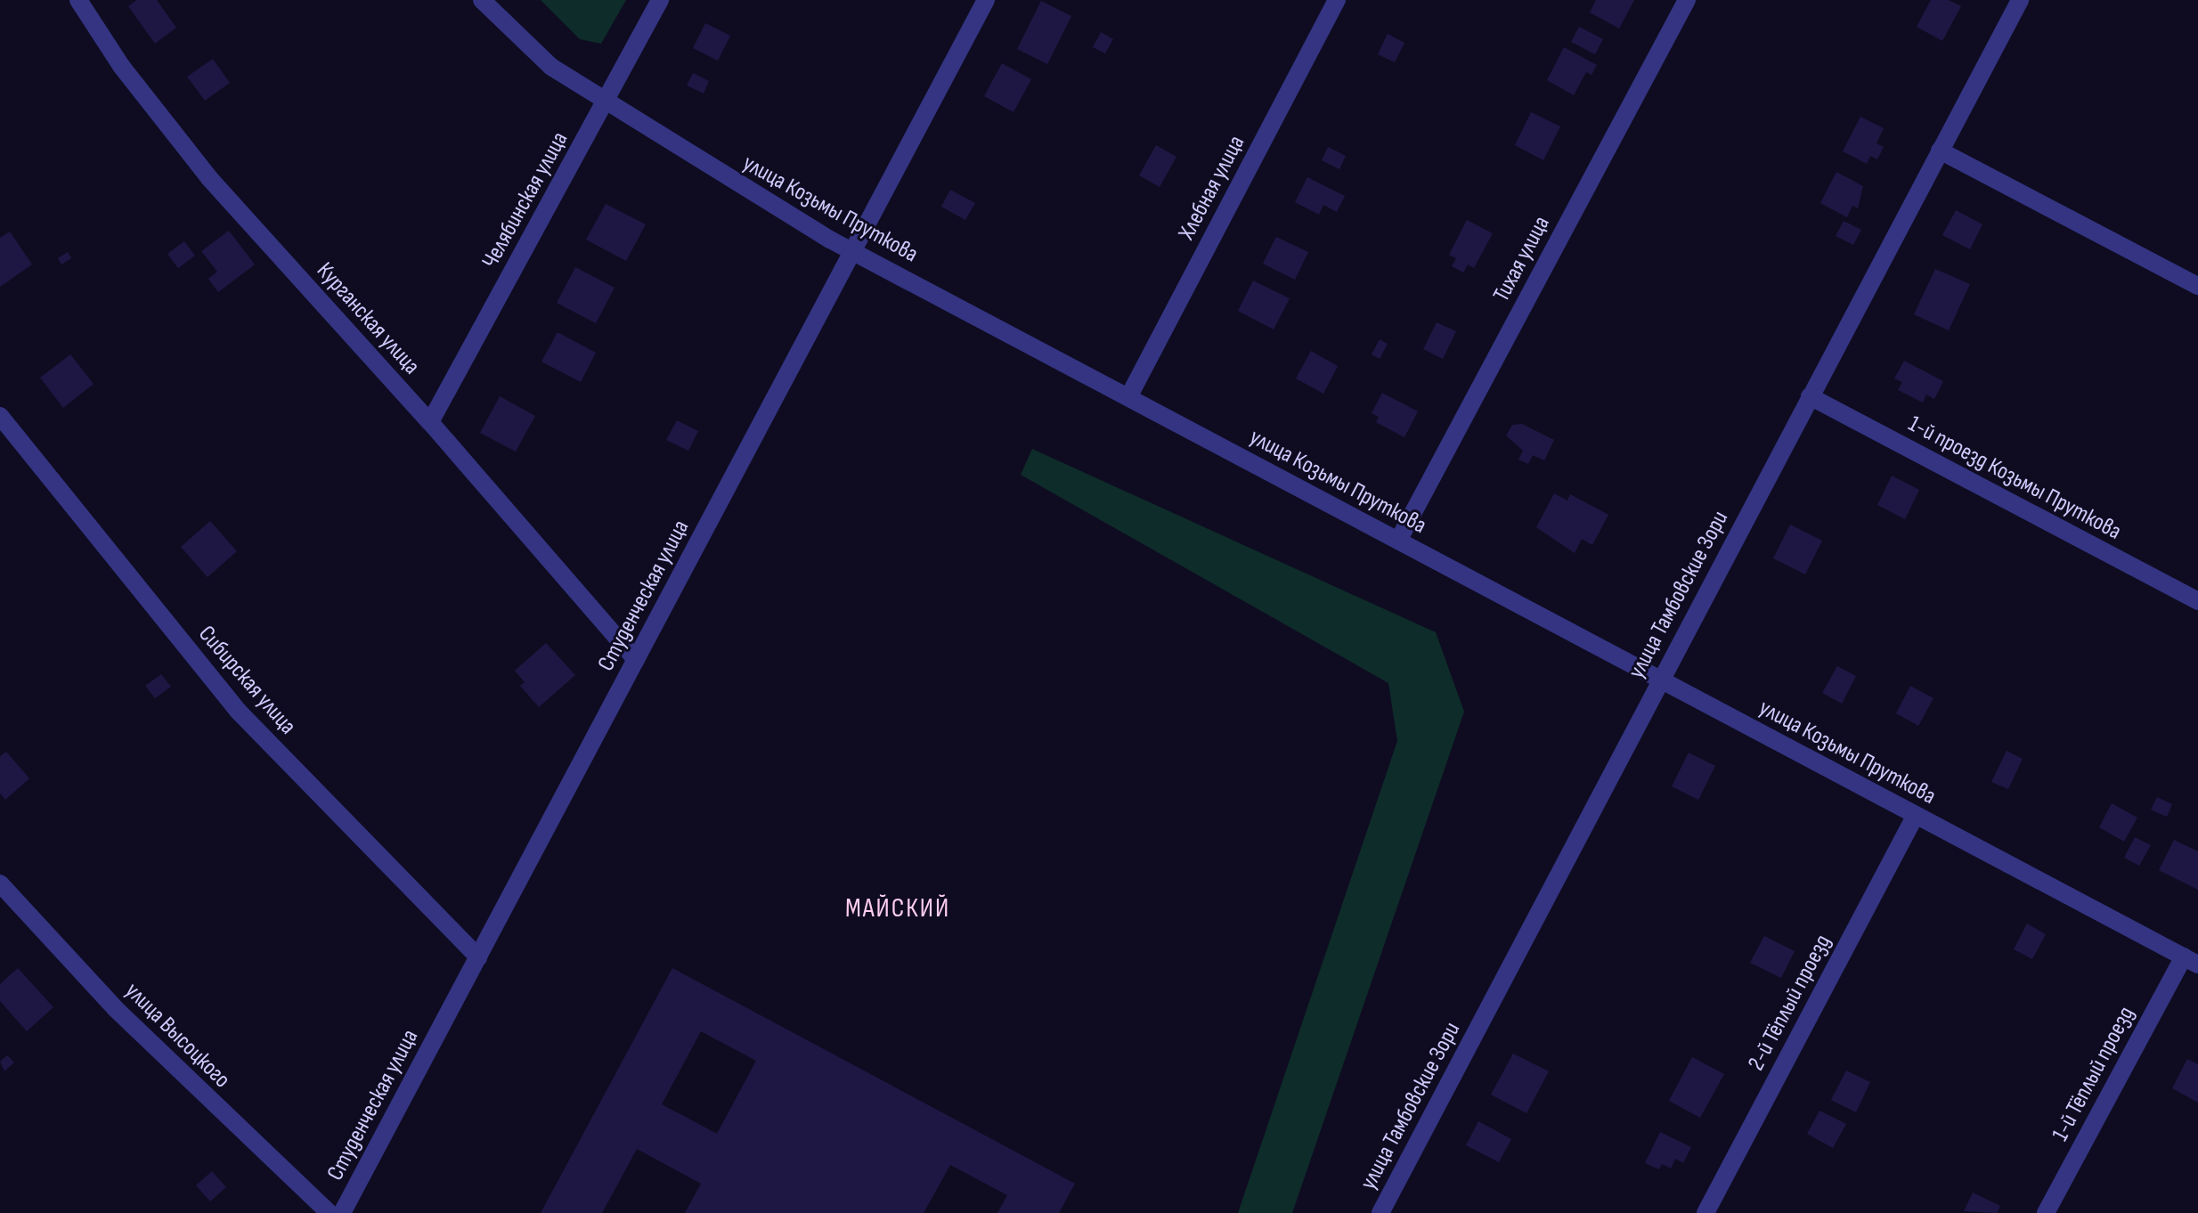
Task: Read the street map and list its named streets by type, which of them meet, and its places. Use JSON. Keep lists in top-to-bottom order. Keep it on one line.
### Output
{"streets":{"street":["Хлебная улица","Челябинская улица","улица Козьмы Пруткова","Тихая улица","Курганская улица","1-й проезд Козьмы Пруткова","улица Тамбовские Зори","Студенческая улица","Сибирская улица","2-й Тёплый проезд","улица Высоцкого","1-й Тёплый проезд"]},"crossings":[["Хлебная улица","улица Козьмы Пруткова"],["Челябинская улица","улица Козьмы Пруткова"],["Челябинская улица","Курганская улица"],["улица Козьмы Пруткова","Тихая улица"],["улица Козьмы Пруткова","улица Тамбовские Зори"],["улица Козьмы Пруткова","Студенческая улица"],["улица Козьмы Пруткова","2-й Тёплый проезд"],["улица Козьмы Пруткова","1-й Тёплый проезд"],["Курганская улица","Студенческая улица"],["1-й проезд Козьмы Пруткова","улица Тамбовские Зори"],["Студенческая улица","Сибирская улица"]],"districts":["МАЙСКИЙ"]}
